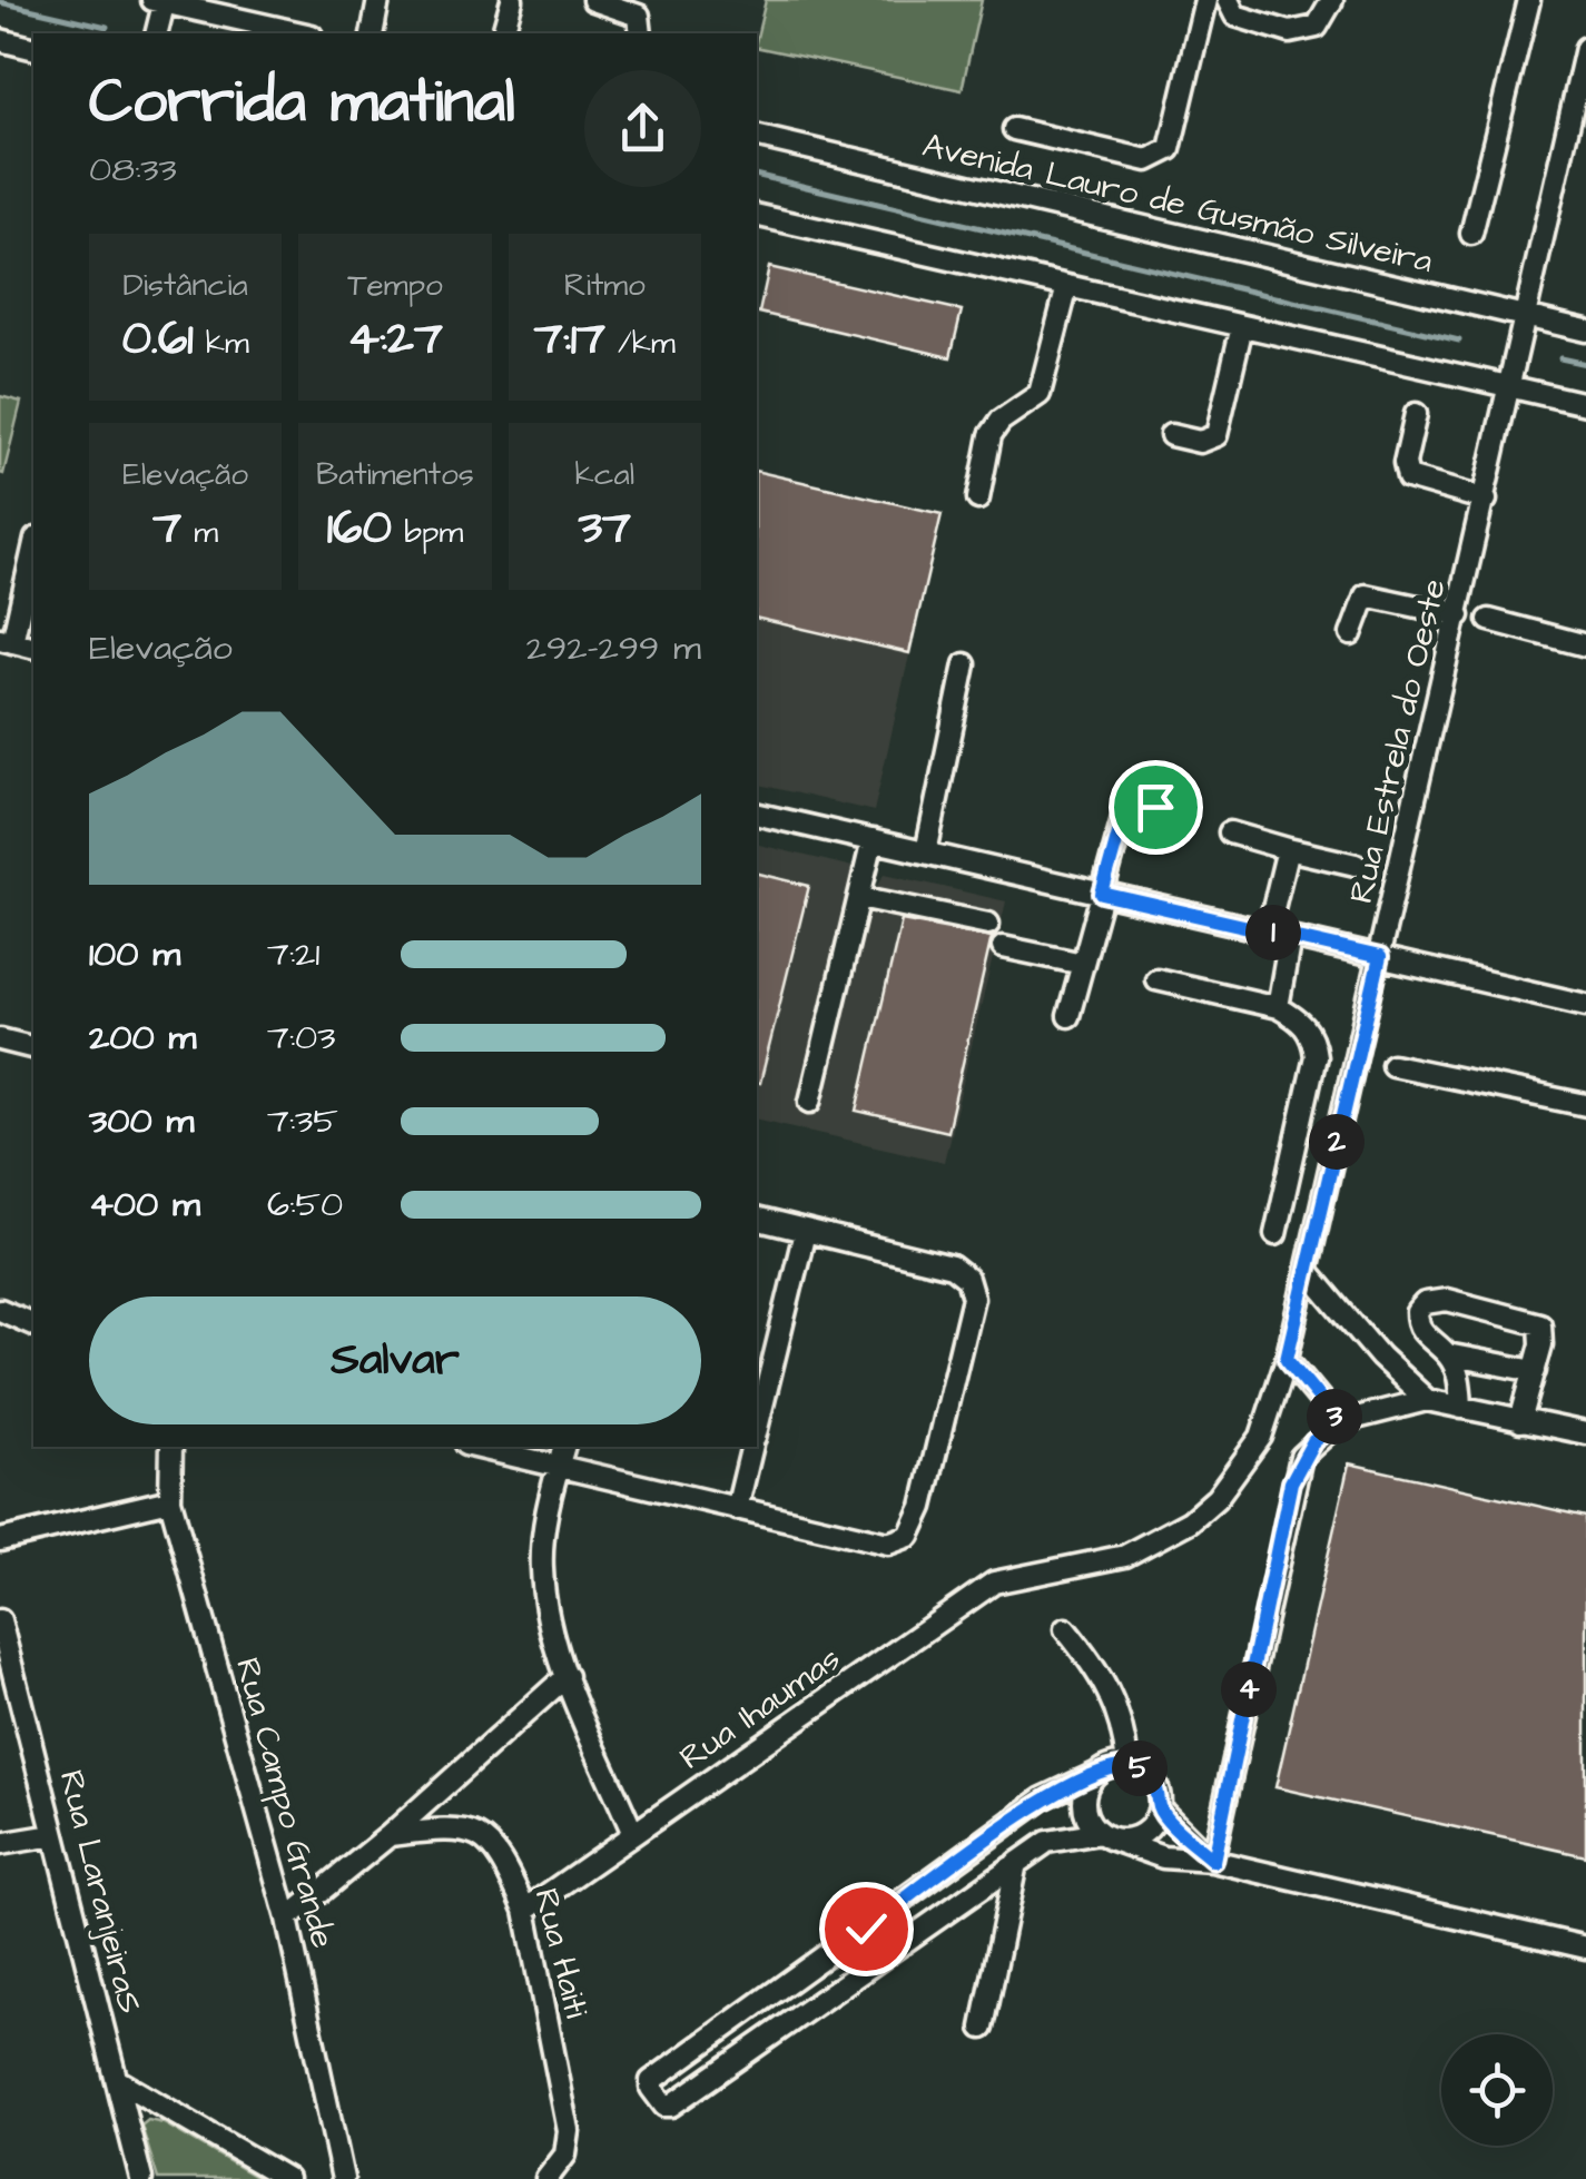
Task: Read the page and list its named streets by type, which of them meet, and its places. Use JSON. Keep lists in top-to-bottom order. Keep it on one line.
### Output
{"streets":{"street":["Avenida Lauro de Gusmão Silveira","Rua Estrela do Oeste","Rua Ihaumas","Rua Campo Grande","Rua LaranjeiraS","Rua Haiti"]},"crossings":[["Avenida Lauro de Gusmão Silveira","Rua Estrela do Oeste"],["Rua Estrela do Oeste","Rua Ihaumas"],["Rua Ihaumas","Rua Haiti"]],"page":{"heading":["Corrida matinal","08:33"],"stats":[["Distância","0.61 km"],["Tempo","4:27"],["Ritmo","7:17 /km"],["Elevação","7 m"],["Batimentos","160 bpm"],["kcal","37"]],"chart":["Elevação","292–299 m"],"pins":["1","2","3","4","5"],"list":[{"name":"100 m","note":"7:21"},{"name":"200 m","note":"7:03"},{"name":"300 m","note":"7:35"},{"name":"400 m","note":"6:50"}],"buttons":"Salvar"}}
